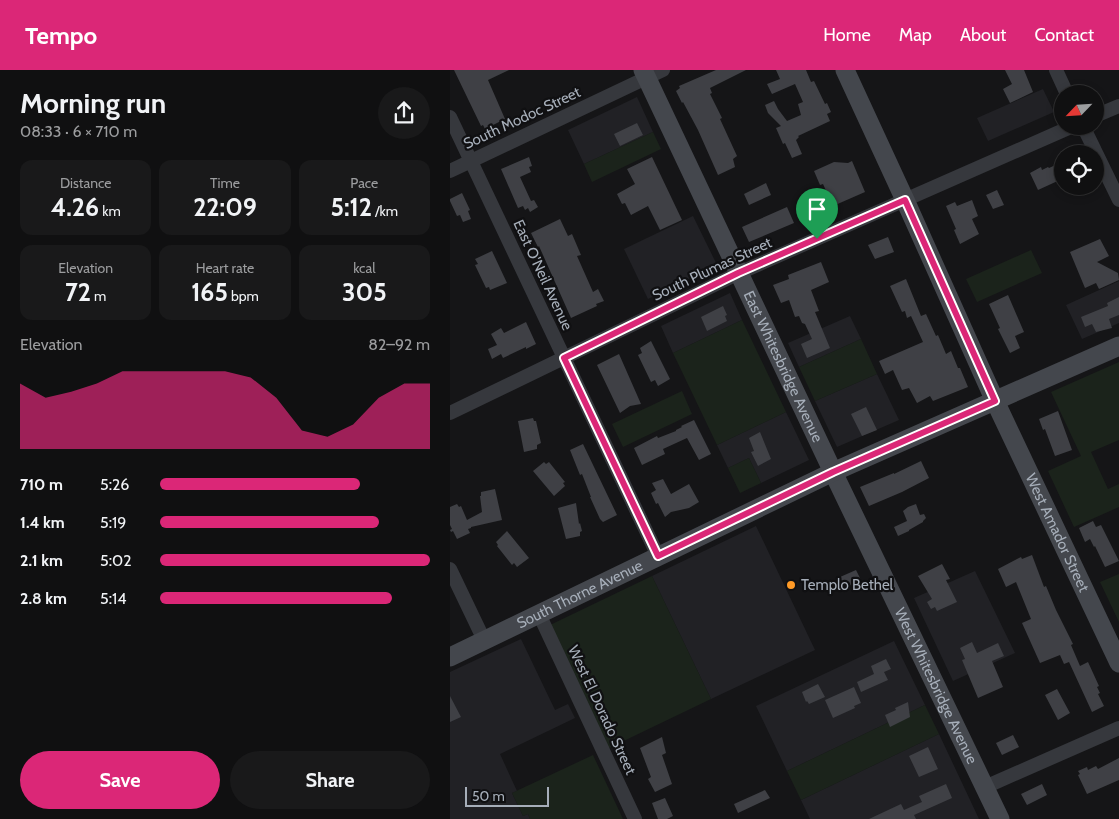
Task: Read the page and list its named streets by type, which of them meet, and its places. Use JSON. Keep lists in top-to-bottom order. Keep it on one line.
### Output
{"streets":{"main road":["East Whitesbridge Avenue","West Amador Street","South Thorne Avenue","West Whitesbridge Avenue"],"street":["South Modoc Street","South Plumas Street","East O'Neil Avenue","West El Dorado Street"]},"crossings":[["South Modoc Street","East O'Neil Avenue"],["South Modoc Street","East Whitesbridge Avenue"],["South Plumas Street","East O'Neil Avenue"],["South Plumas Street","East Whitesbridge Avenue"],["South Plumas Street","West Amador Street"],["East O'Neil Avenue","South Thorne Avenue"],["East Whitesbridge Avenue","South Thorne Avenue"],["East Whitesbridge Avenue","West Whitesbridge Avenue"],["West Amador Street","South Thorne Avenue"],["South Thorne Avenue","West Whitesbridge Avenue"],["South Thorne Avenue","West El Dorado Street"]],"places":["Templo Bethel"],"scale_bar":"50 m","north":"bottom left","page":{"header":"Tempo","nav":["Home","Map","About","Contact"],"heading":["Morning run","08:33 · 6 × 710 m"],"stats":[["Distance","4.26 km"],["Time","22:09"],["Pace","5:12 /km"],["Elevation","72 m"],["Heart rate","165 bpm"],["kcal","305"]],"chart":["Elevation","82–92 m"],"list":[{"name":"710 m","note":"5:26"},{"name":"1.4 km","note":"5:19"},{"name":"2.1 km","note":"5:02"},{"name":"2.8 km","note":"5:14"}],"buttons":["Save","Share"],"scale":"50 m"}}
